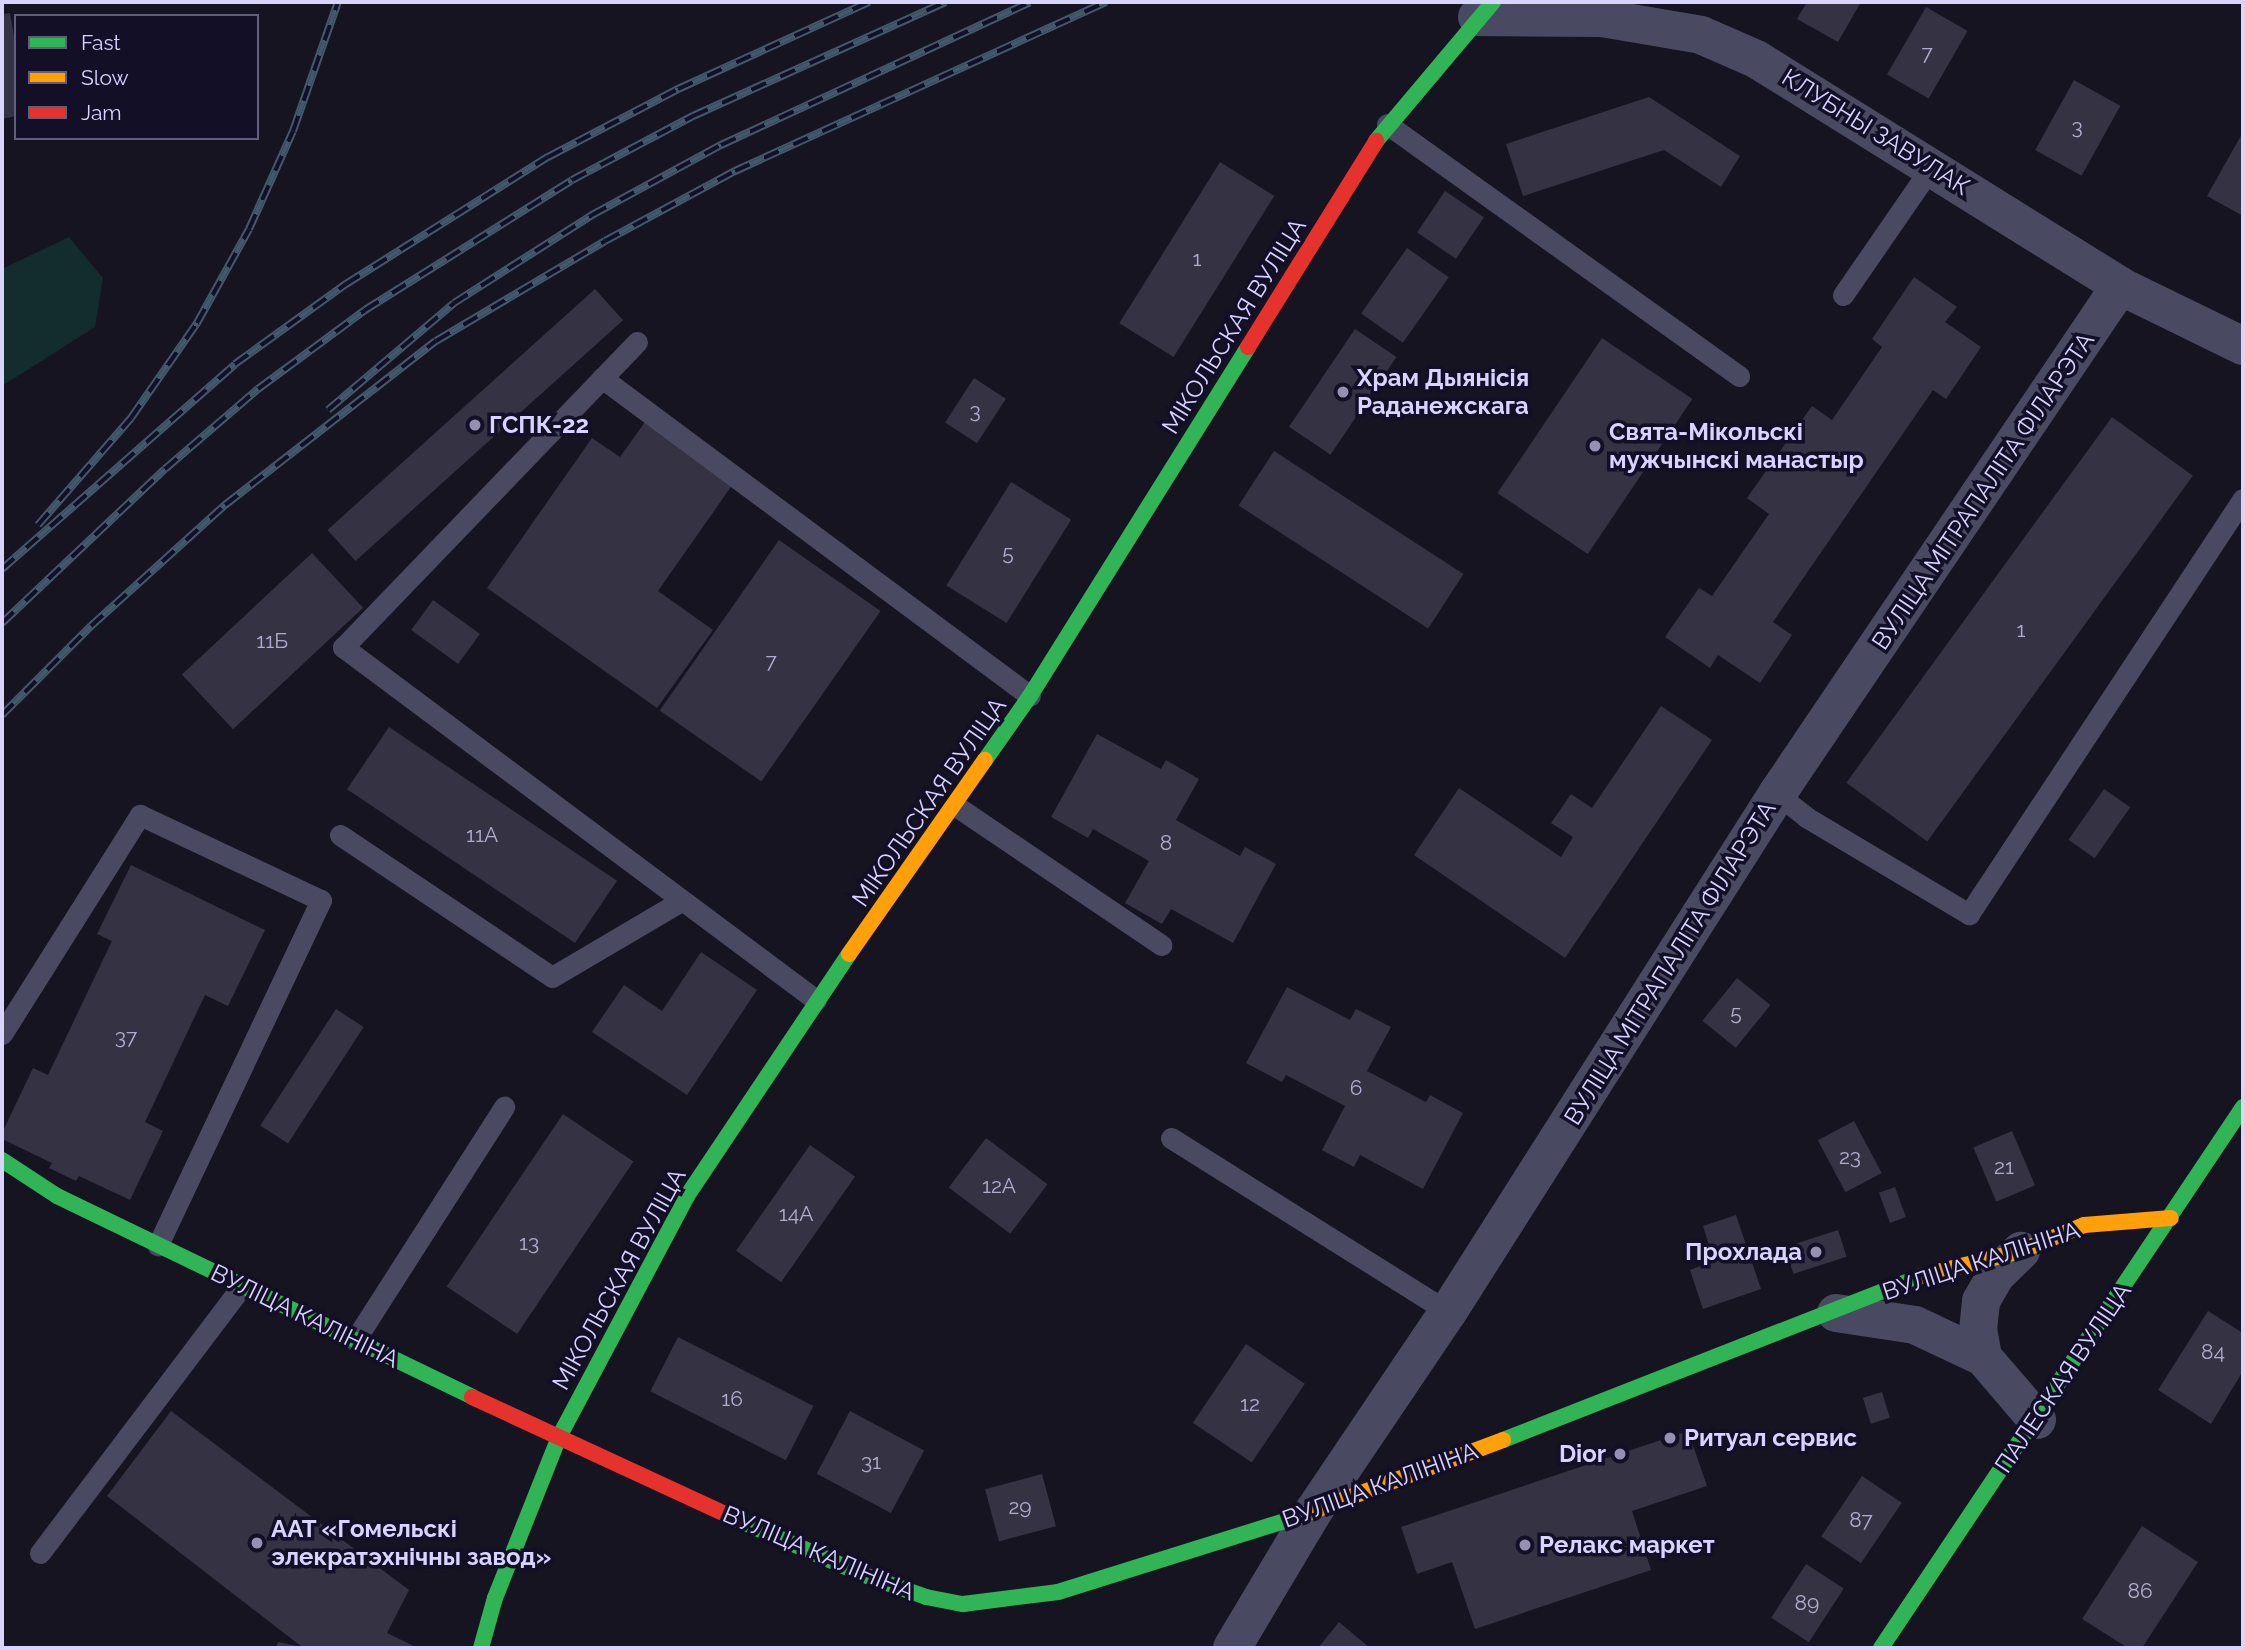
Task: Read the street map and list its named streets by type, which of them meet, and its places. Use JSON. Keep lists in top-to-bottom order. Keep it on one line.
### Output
{"streets":{"street":["КЛУБНЫ ЗАВУЛАК","МІКОЛЬСКАЯ ВУЛІЦА","ВУЛІЦА МІТРАПАЛІТА ФІЛАРЭТА","ВУЛІЦА КАЛІНІНА","ПАЛЕСКАЯ ВУЛІЦА"]},"crossings":[["КЛУБНЫ ЗАВУЛАК","МІКОЛЬСКАЯ ВУЛІЦА"],["КЛУБНЫ ЗАВУЛАК","ВУЛІЦА МІТРАПАЛІТА ФІЛАРЭТА"],["МІКОЛЬСКАЯ ВУЛІЦА","ВУЛІЦА КАЛІНІНА"],["ВУЛІЦА МІТРАПАЛІТА ФІЛАРЭТА","ВУЛІЦА КАЛІНІНА"],["ВУЛІЦА КАЛІНІНА","ПАЛЕСКАЯ ВУЛІЦА"]],"places":["Храм Дыянісія Раданежскага","ГСПК-22","Свята-Мікольскі мужчынскі манастыр","Прохлада","Ритуал сервис","Dior","ААТ «Гомельскі элекратэхнічны завод»","Релакс маркет"],"house_numbers":["7","3","1","3","5","1","11Б","7","11А","8","5","37","6","23","21","12А","14А","13","84","16","12","31","29","87","86","89"],"legend":["Fast","Slow","Jam"]}
